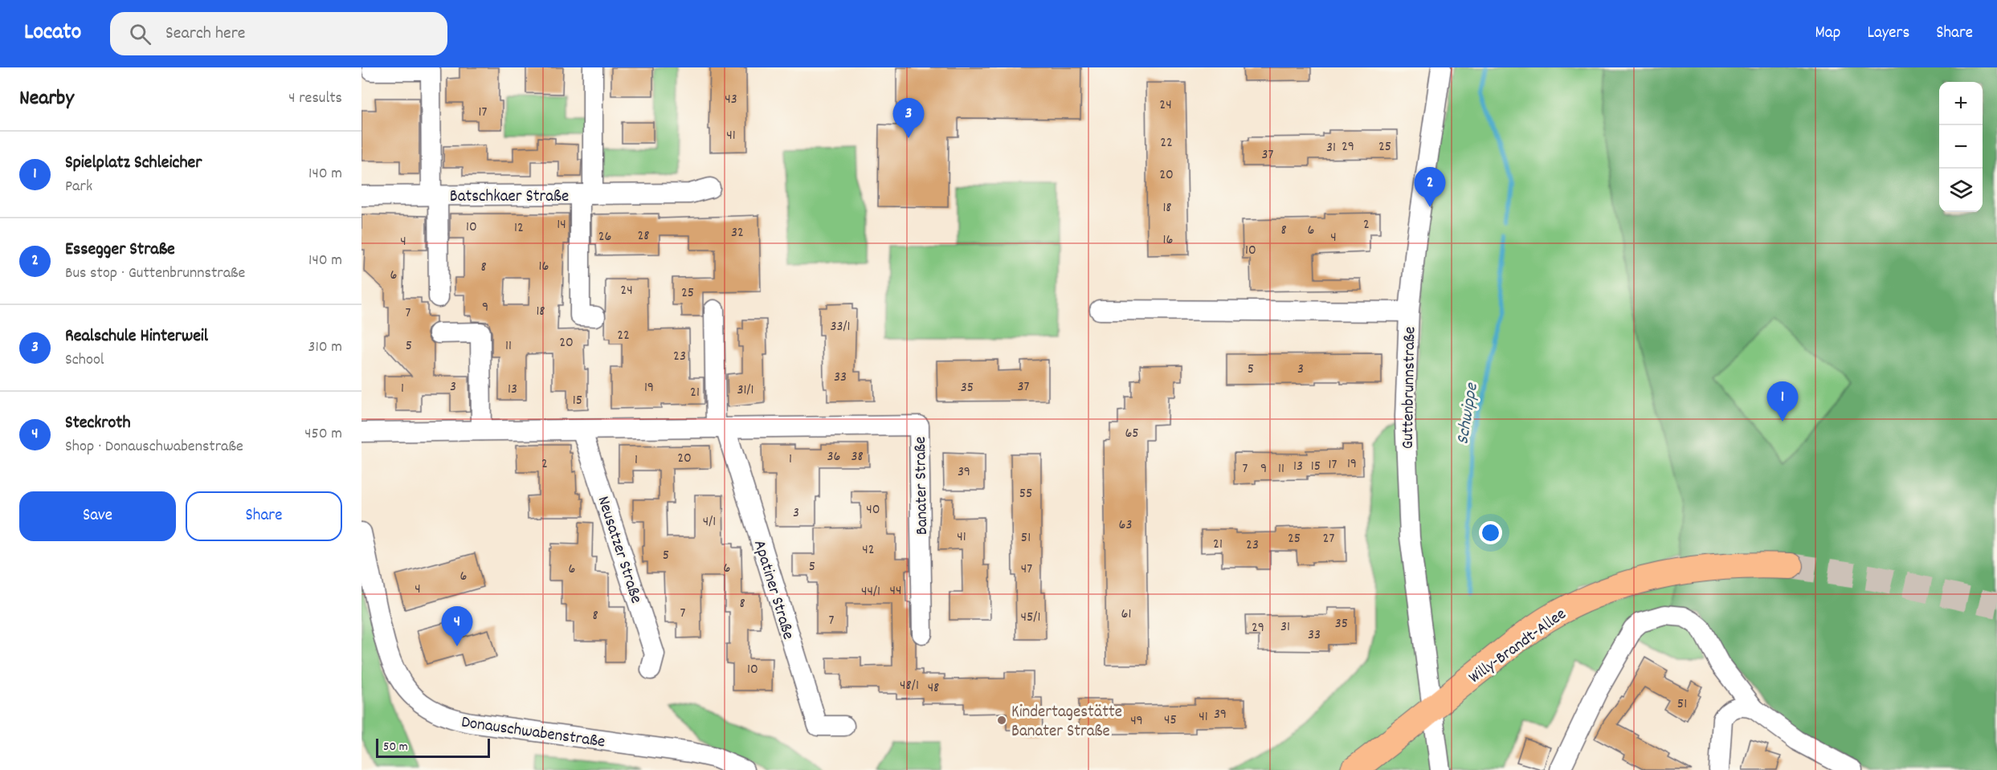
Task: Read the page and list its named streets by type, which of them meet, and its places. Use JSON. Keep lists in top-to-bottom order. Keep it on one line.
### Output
{"streets":{"main road":["Willy-Brandt-Allee"],"street":["Batschkaer Straße","Guttenbrunnstraße","Banater Straße","Neusatzer Straße","Apatiner Straße","Donauschwabenstraße"]},"crossings":[["Guttenbrunnstraße","Willy-Brandt-Allee"],["Banater Straße","Neusatzer Straße"],["Banater Straße","Apatiner Straße"]],"water":["Schwippe"],"places":["Kindertagestätte Banater Straße"],"house_numbers":["43","24","17","41","22","29","25","31","37","20","18","14","2","10","12","8","6","32","28","26","4","16","4","10","16","8","6","24","25","9","18","7","33/1","22","20","5","11","23","5","3","33","3","37","19","35","1","13","31/1","21","15","65","36","38","20","1","1","2","19","17","13","15","7","9","11","39","55","40","3","4/1","63","41","51","25","27","21","23","42","5","5","6","6","47","6","4","44","44/1","8","7","61","8","45/1","7","35","31","29","33","10","48/1","48","51","39","41","45","49"],"scale_bar":"50 m","page":{"header":"Locato","search":"Search here","nav":["Map","Layers","Share"],"heading":["Nearby","4 results"],"map_buttons":["+","−"],"pins":["3","2","1","4"],"list":[{"mark":"1","name":"Spielplatz Schleicher","note":"Park","value":"140 m"},{"mark":"2","name":"Essegger Straße","note":"Bus stop · Guttenbrunnstraße","value":"140 m"},{"mark":"3","name":"Realschule Hinterweil","note":"School","value":"310 m"},{"mark":"4","name":"Steckroth","note":"Shop · Donauschwabenstraße","value":"450 m"}],"buttons":["Save","Share"],"scale":"50 m"}}
